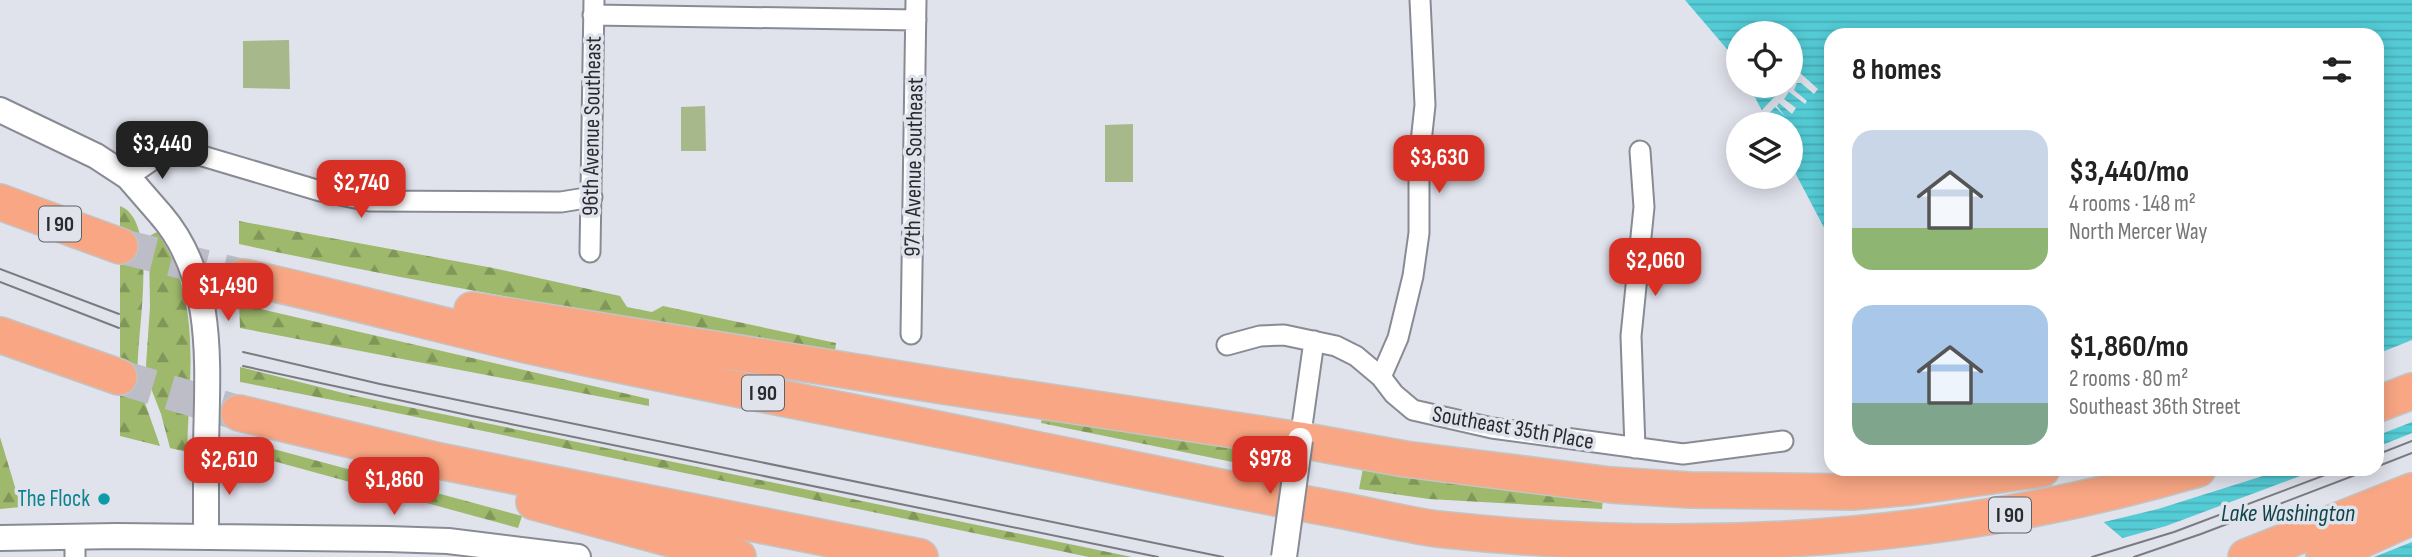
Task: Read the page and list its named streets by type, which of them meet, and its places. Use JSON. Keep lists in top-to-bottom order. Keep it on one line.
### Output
{"streets":{"highway":["I 90"],"street":["96th Avenue Southeast","97th Avenue Southeast","Southeast 35th Place"]},"water":["Lake Washington"],"places":["The Flock"],"page":{"heading":"8 homes","list":[{"name":"$3,440/mo","note":"4 rooms · 148 m² · North Mercer Way"},{"name":"$1,860/mo","note":"2 rooms · 80 m² · Southeast 36th Street"}],"price":["$3,440","$3,630","$2,740","$2,060","$1,490","$978","$2,610","$1,860"]}}
